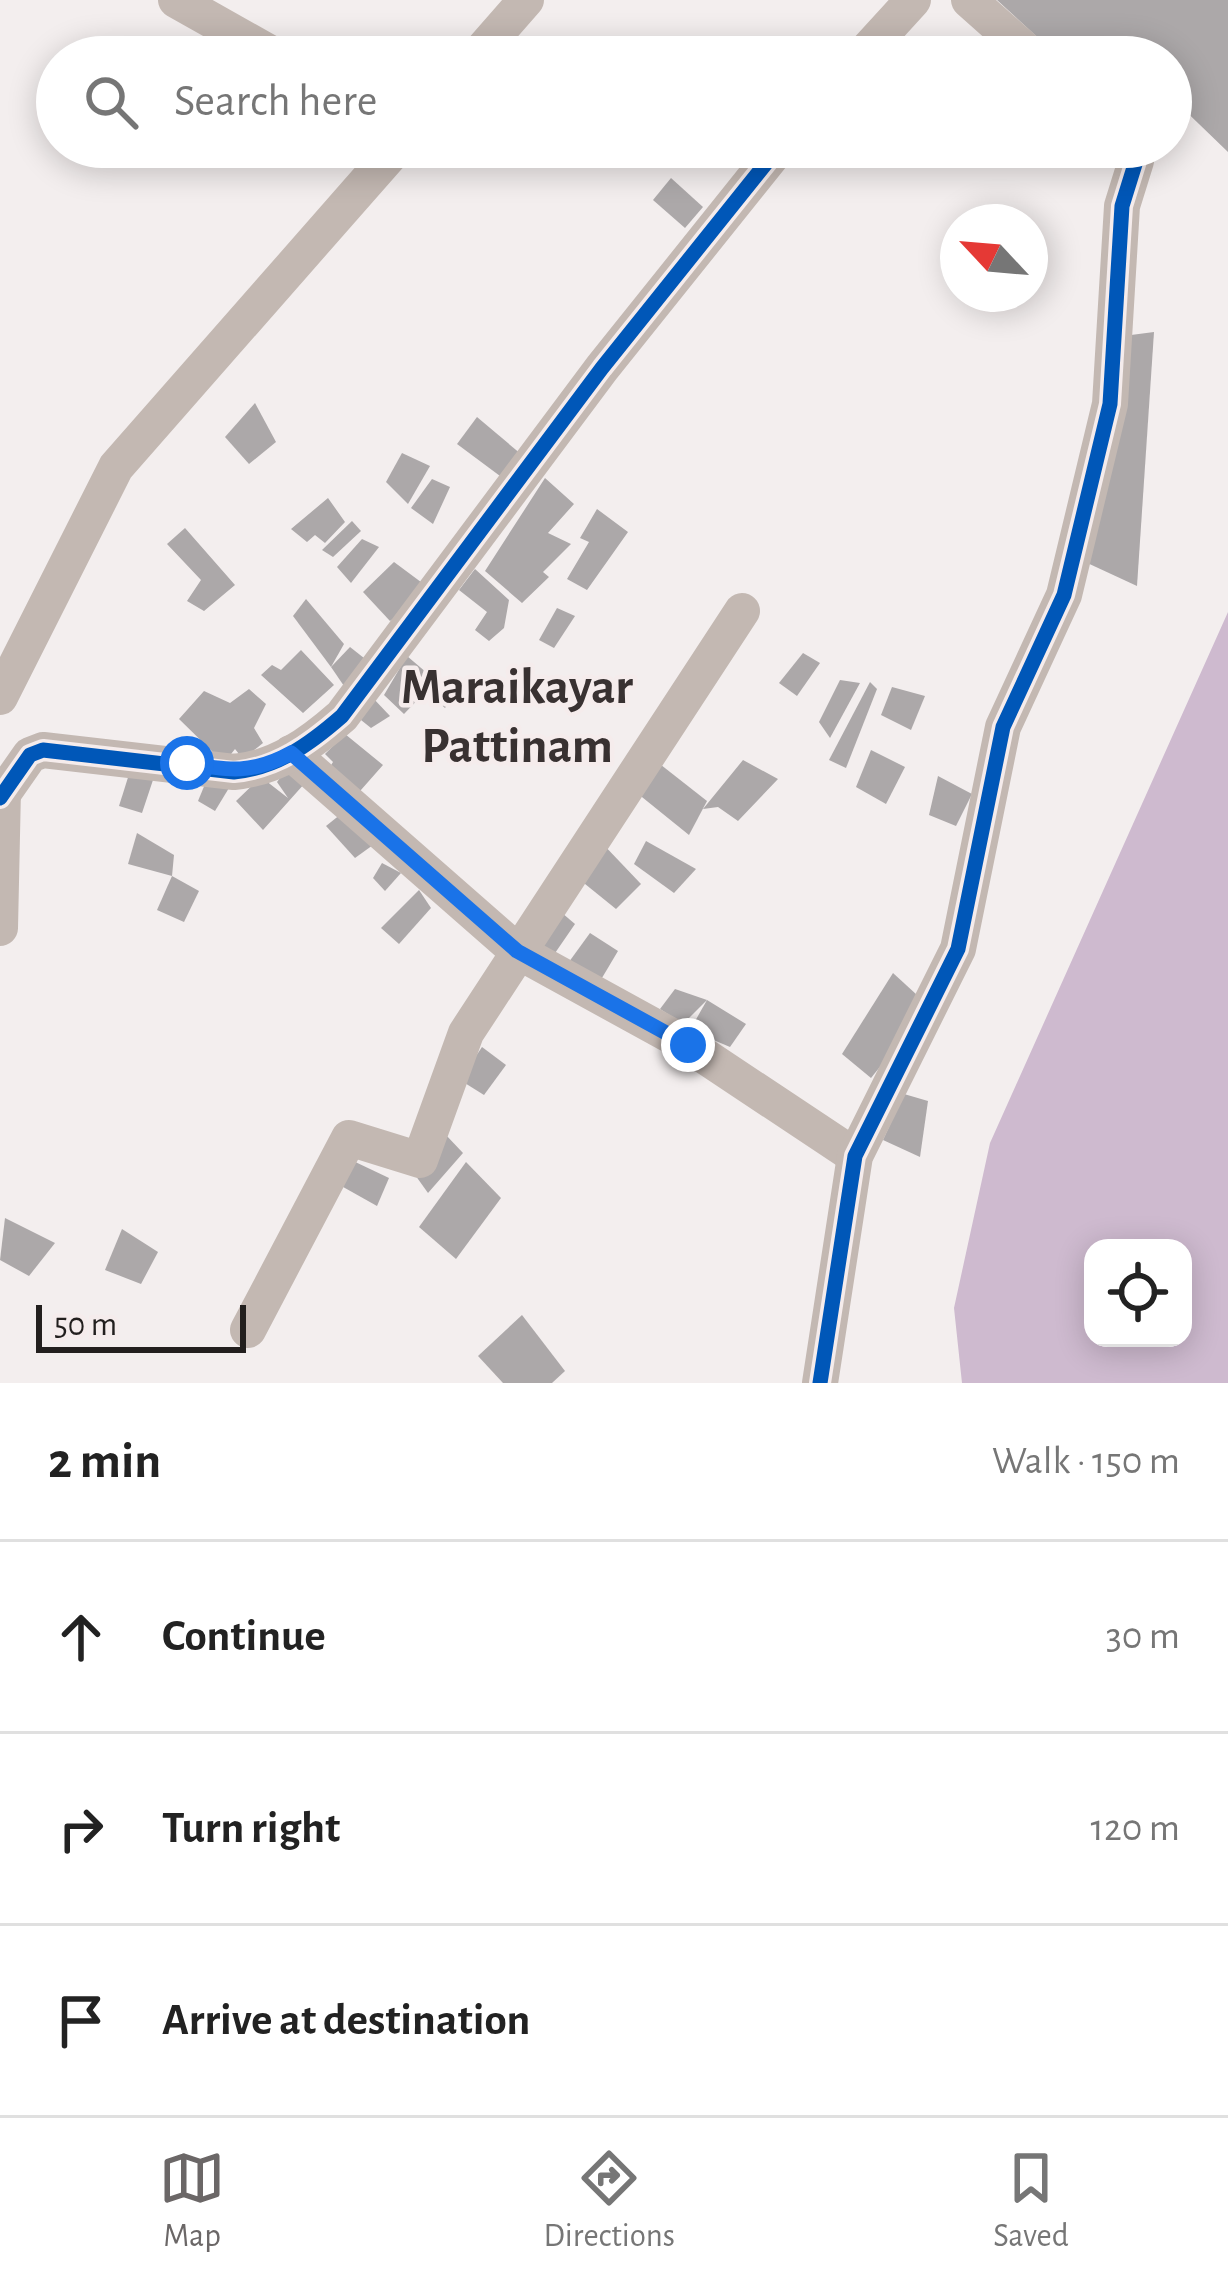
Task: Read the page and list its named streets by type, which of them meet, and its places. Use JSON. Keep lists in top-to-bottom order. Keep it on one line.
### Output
{"districts":["Maraikayar Pattinam"],"scale_bar":"50 m","north":"top left","page":{"search":"Search here","scale":"50 m","heading":["2 min","Walk · 150 m"],"list":[["Continue","30 m"],["Turn right","120 m"],"Arrive at destination"],"nav":["Map","Directions","Saved"]}}
